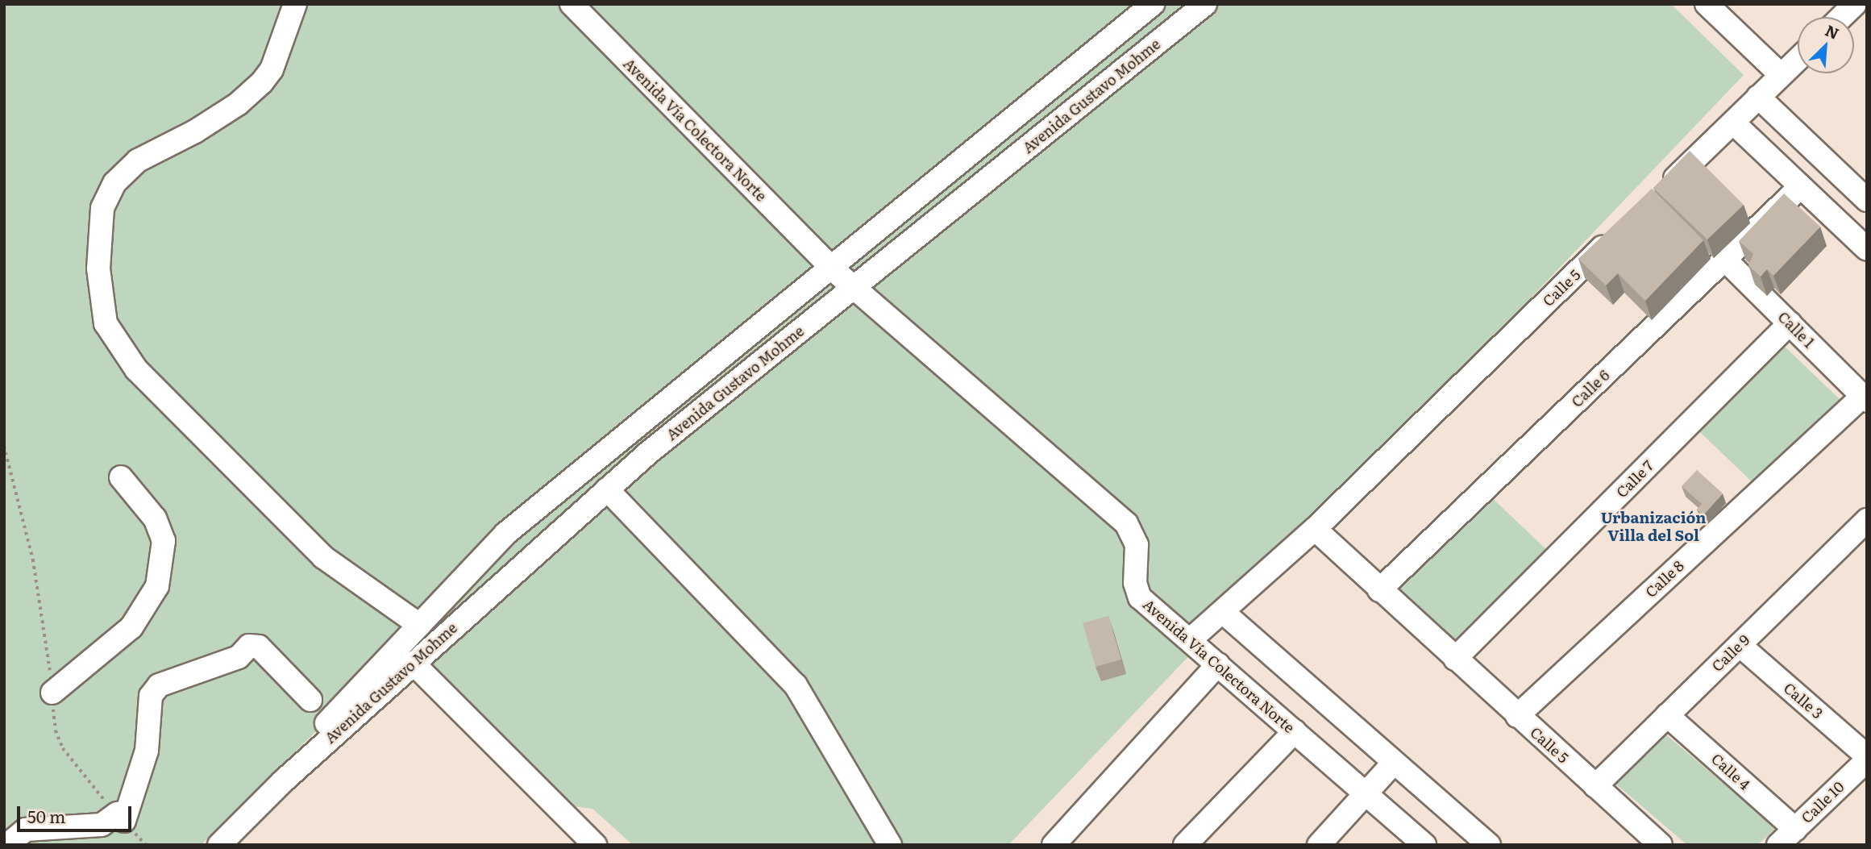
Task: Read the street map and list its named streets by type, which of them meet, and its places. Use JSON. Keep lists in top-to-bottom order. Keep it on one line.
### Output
{"streets":{"street":["Avenida Gustavo Mohme","Avenida Vía Colectora Norte","Calle 5","Calle 1","Calle 6","Calle 7","Calle 8","Calle 9","Calle 3","Calle 4","Calle 10"]},"crossings":[["Avenida Gustavo Mohme","Avenida Vía Colectora Norte"],["Avenida Vía Colectora Norte","Calle 5"],["Calle 5","Calle 6"],["Calle 5","Calle 7"],["Calle 5","Calle 8"],["Calle 5","Calle 9"],["Calle 1","Calle 6"],["Calle 1","Calle 7"],["Calle 1","Calle 8"],["Calle 9","Calle 3"],["Calle 9","Calle 4"],["Calle 3","Calle 10"],["Calle 4","Calle 10"]],"districts":["Urbanización Villa del Sol"],"scale_bar":"50 m","north":"top right"}
